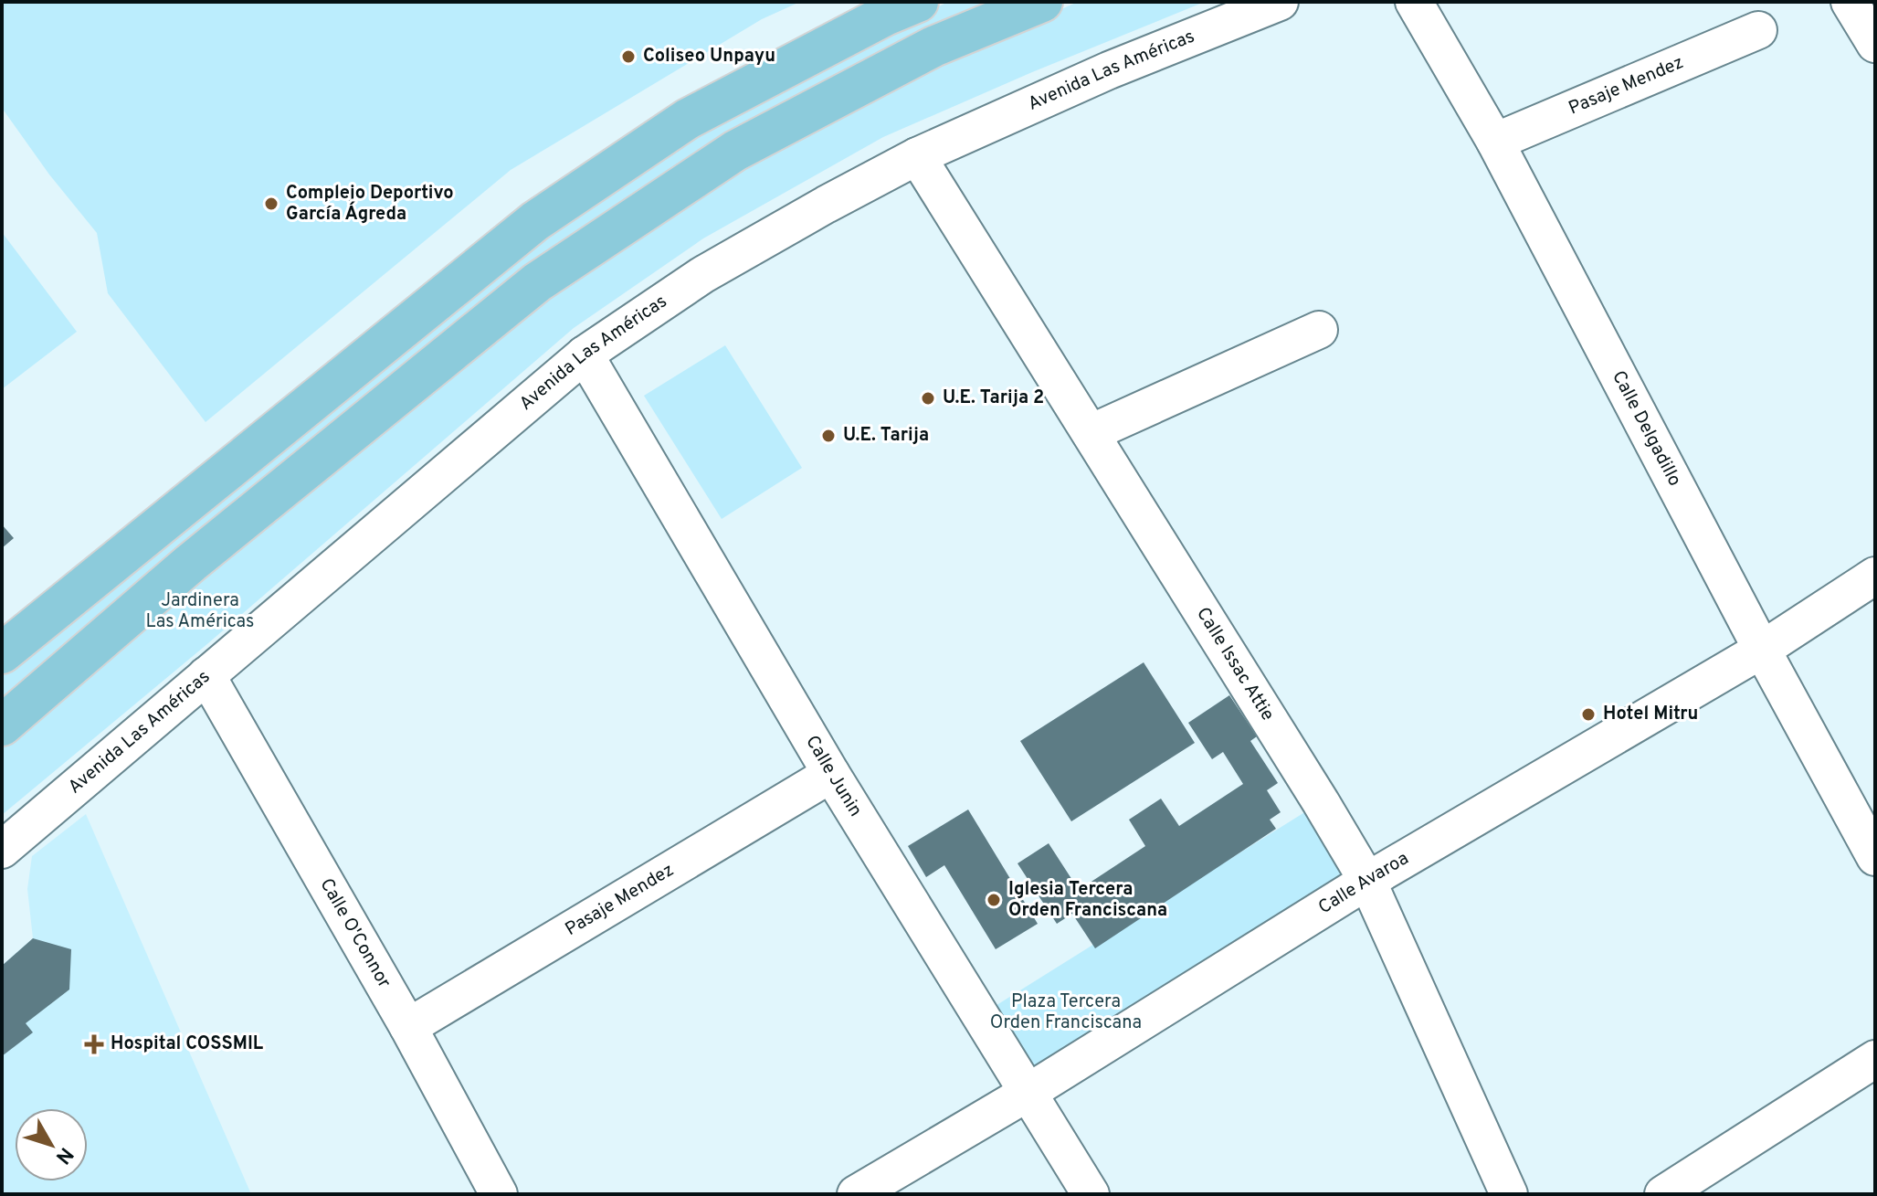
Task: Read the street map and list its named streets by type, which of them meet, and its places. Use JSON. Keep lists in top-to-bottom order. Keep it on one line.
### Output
{"streets":{"street":["Avenida Las Américas","Pasaje Mendez","Calle Delgadillo","Calle Issac Attie","Calle Junin","Calle Avaroa","Calle O'Connor"]},"crossings":[["Avenida Las Américas","Calle Issac Attie"],["Avenida Las Américas","Calle Junin"],["Avenida Las Américas","Calle O'Connor"],["Pasaje Mendez","Calle Delgadillo"],["Pasaje Mendez","Calle Junin"],["Pasaje Mendez","Calle O'Connor"],["Calle Delgadillo","Calle Avaroa"],["Calle Issac Attie","Calle Avaroa"],["Calle Junin","Calle Avaroa"]],"parks":["Jardinera Las Américas","Plaza Tercera Orden Franciscana"],"places":{"other":["Coliseo Unpayu","Complejo Deportivo García Ágreda","U.E. Tarija 2","U.E. Tarija","Hotel Mitru","Iglesia Tercera Orden Franciscana"],"health":["Hospital COSSMIL"]},"north":"bottom right"}
